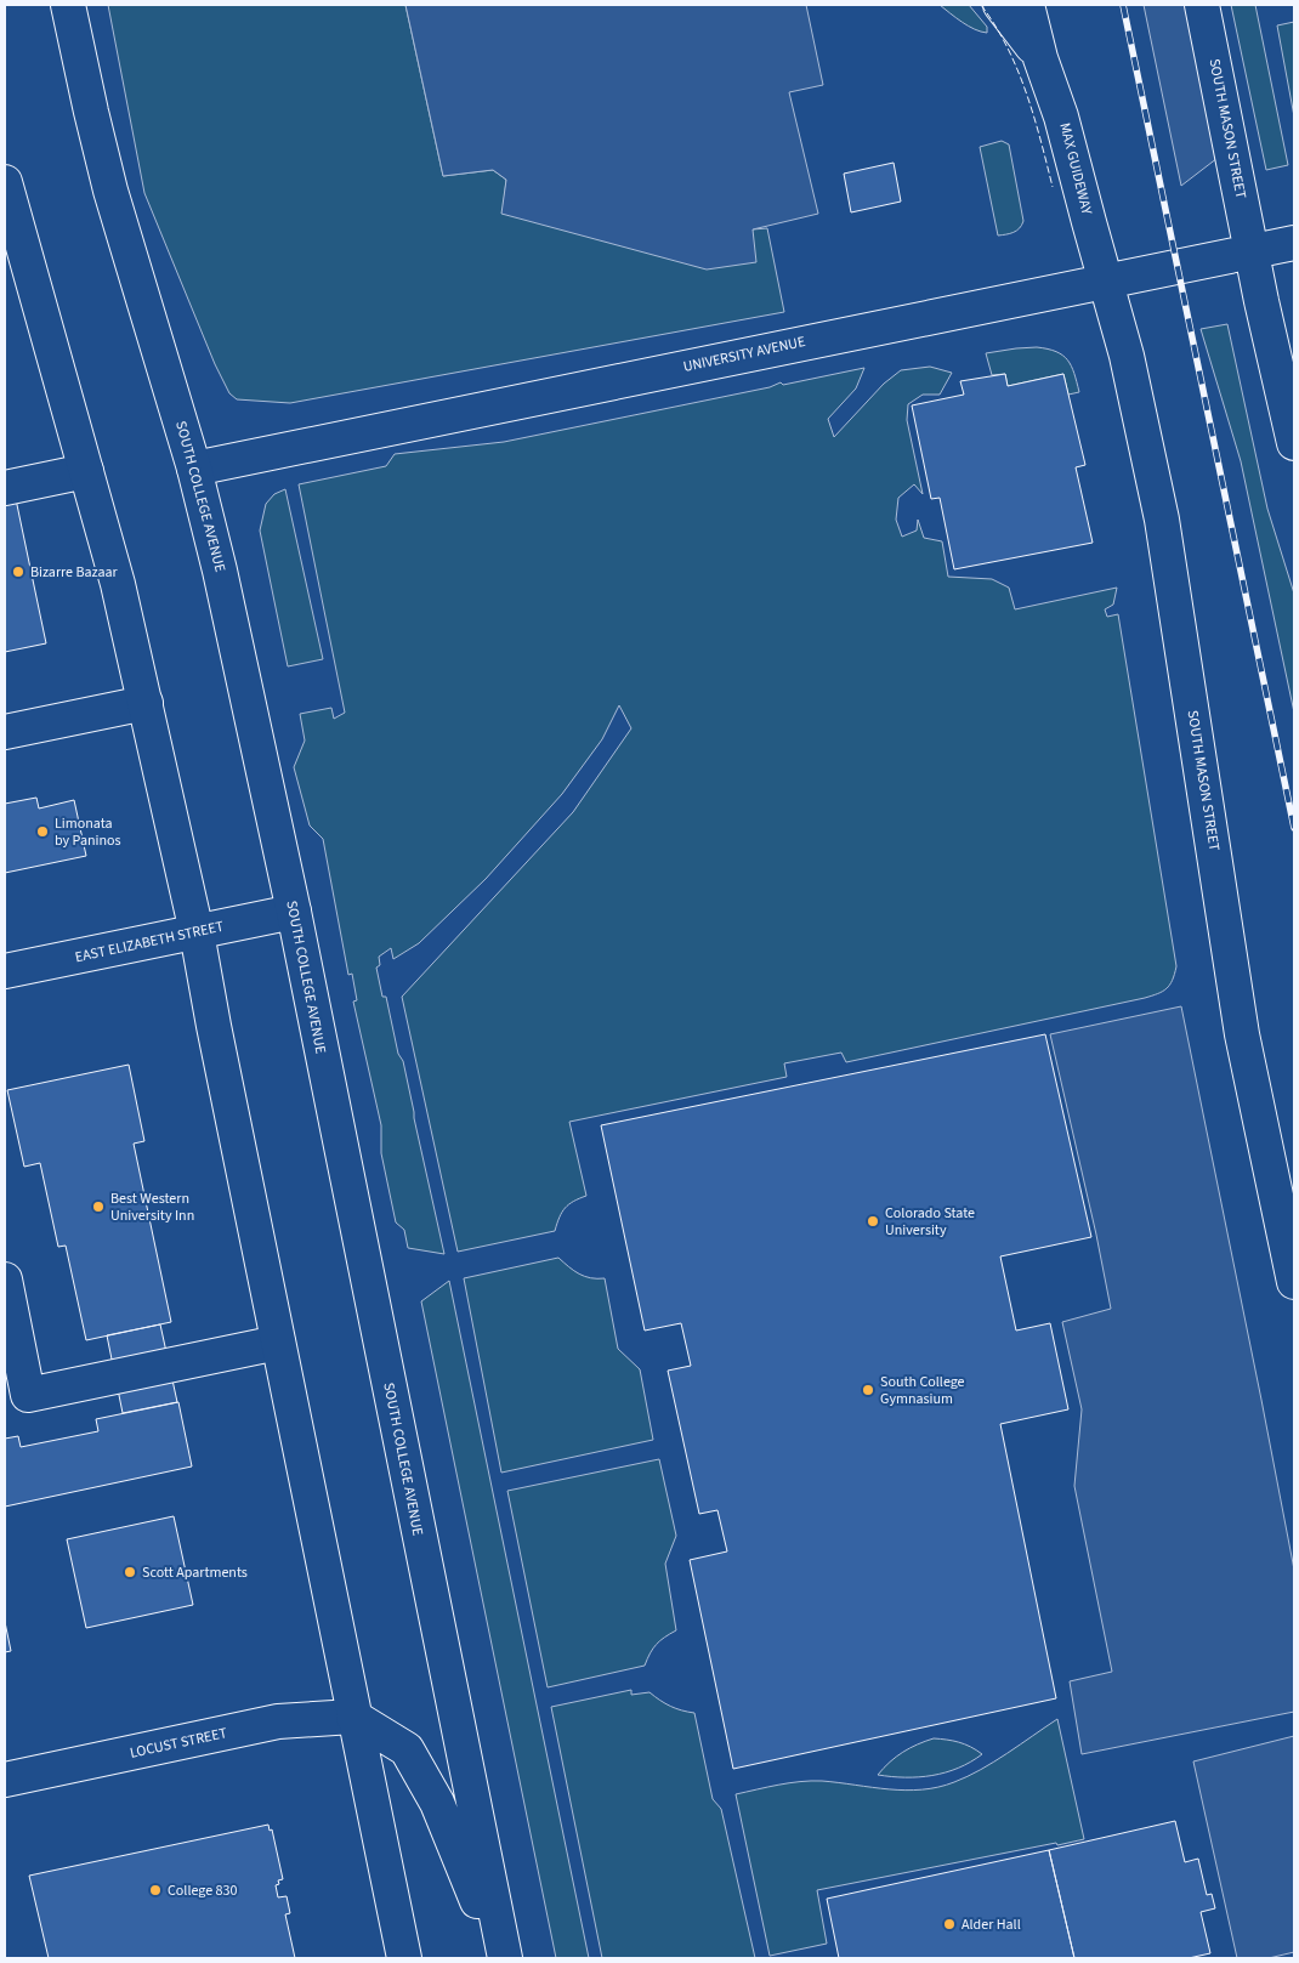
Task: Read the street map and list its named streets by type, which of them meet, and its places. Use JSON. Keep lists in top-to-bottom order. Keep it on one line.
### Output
{"streets":{"main road":["SOUTH MASON STREET","MAX GUIDEWAY","UNIVERSITY AVENUE","SOUTH COLLEGE AVENUE","EAST ELIZABETH STREET","LOCUST STREET"]},"crossings":[["SOUTH MASON STREET","MAX GUIDEWAY"],["SOUTH MASON STREET","UNIVERSITY AVENUE"],["MAX GUIDEWAY","UNIVERSITY AVENUE"],["UNIVERSITY AVENUE","SOUTH COLLEGE AVENUE"],["SOUTH COLLEGE AVENUE","EAST ELIZABETH STREET"]],"places":["Bizarre Bazaar","Limonata by Paninos","Best Western University Inn","Colorado State University","South College Gymnasium","Scott Apartments","College 830","Alder Hall"]}
